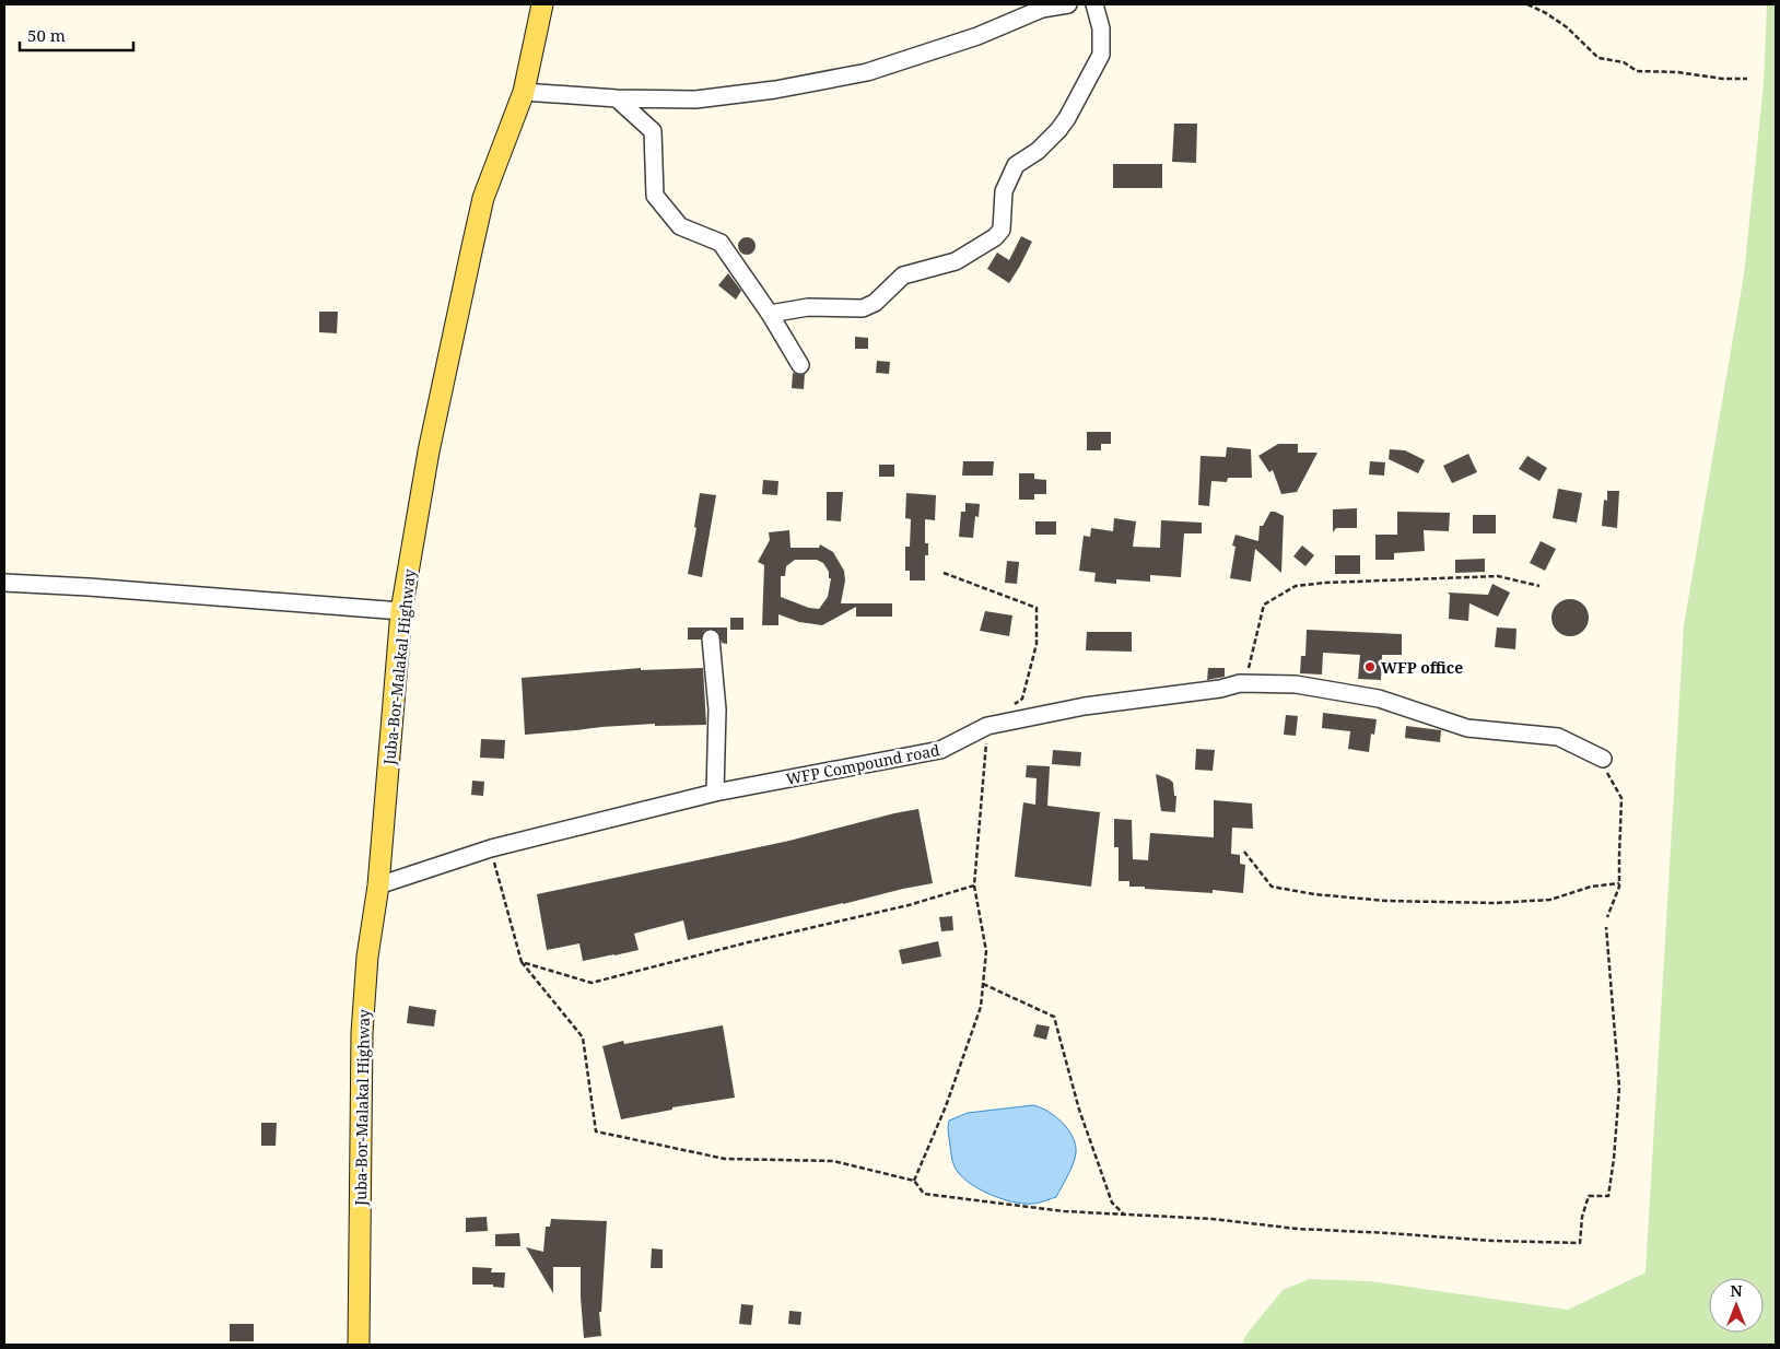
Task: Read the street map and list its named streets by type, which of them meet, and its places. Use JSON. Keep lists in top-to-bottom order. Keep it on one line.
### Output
{"streets":{"main road":["Juba-Bor-Malakal Highway"],"street":["WFP Compound road"]},"crossings":[["Juba-Bor-Malakal Highway","WFP Compound road"]],"places":["WFP office"],"scale_bar":"50 m","north":"top"}
